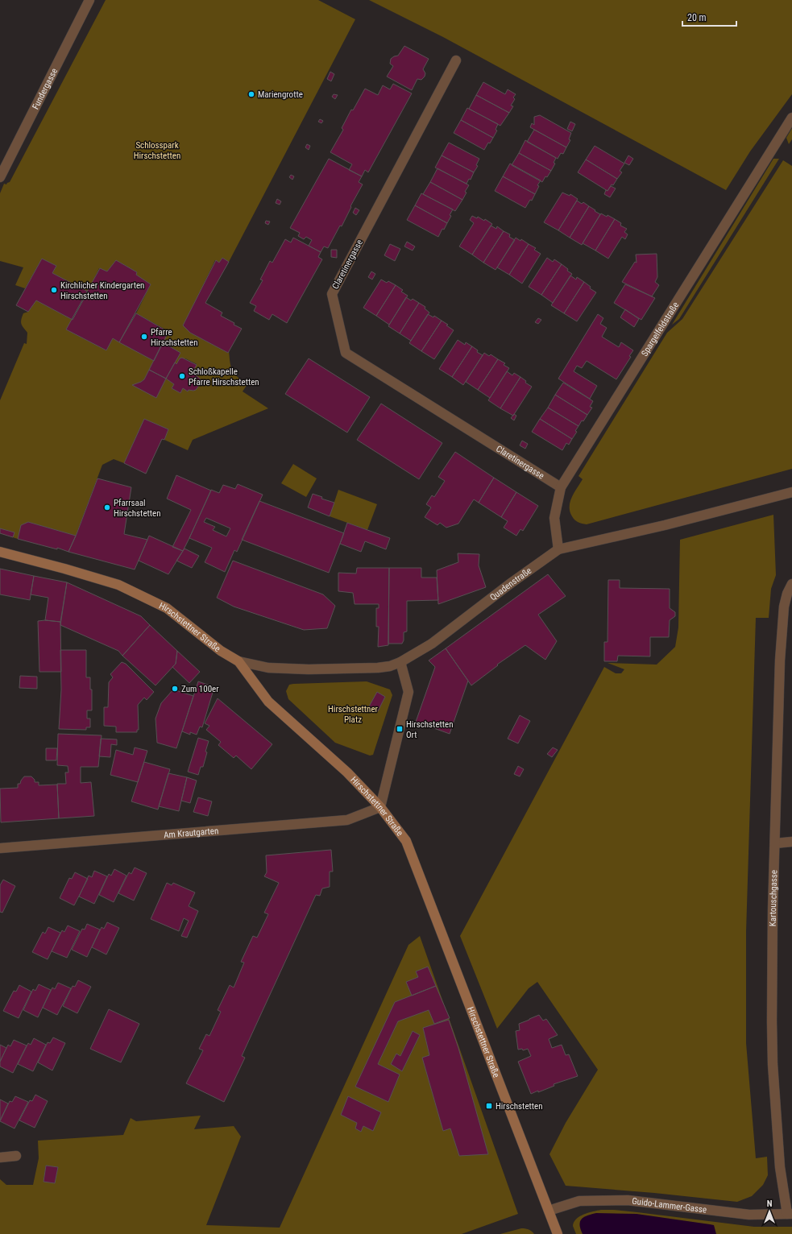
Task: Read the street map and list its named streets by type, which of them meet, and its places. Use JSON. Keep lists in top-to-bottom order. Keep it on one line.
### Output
{"streets":{"main road":["Hirschstettner Straße"],"street":["Fundergasse","Claretinergasse","Spargelfeldstraße","Quadenstraße","Am Krautgarten","Kartouschgasse","Guido-Lammer-Gasse"]},"crossings":[["Claretinergasse","Spargelfeldstraße"],["Spargelfeldstraße","Quadenstraße"],["Quadenstraße","Hirschstettner Straße"],["Hirschstettner Straße","Am Krautgarten"],["Hirschstettner Straße","Guido-Lammer-Gasse"],["Kartouschgasse","Guido-Lammer-Gasse"]],"parks":["Schlosspark Hirschstetten","Hirschstettner Platz"],"places":{"other":["Mariengrotte","Kirchlicher Kindergarten Hirschstetten","Pfarre Hirschstetten","Schloßkapelle Pfarre Hirschstetten","Pfarrsaal Hirschstetten","Zum 100er"],"transit":["Hirschstetten Ort","Hirschstetten"]},"scale_bar":"20 m","north":"top"}
